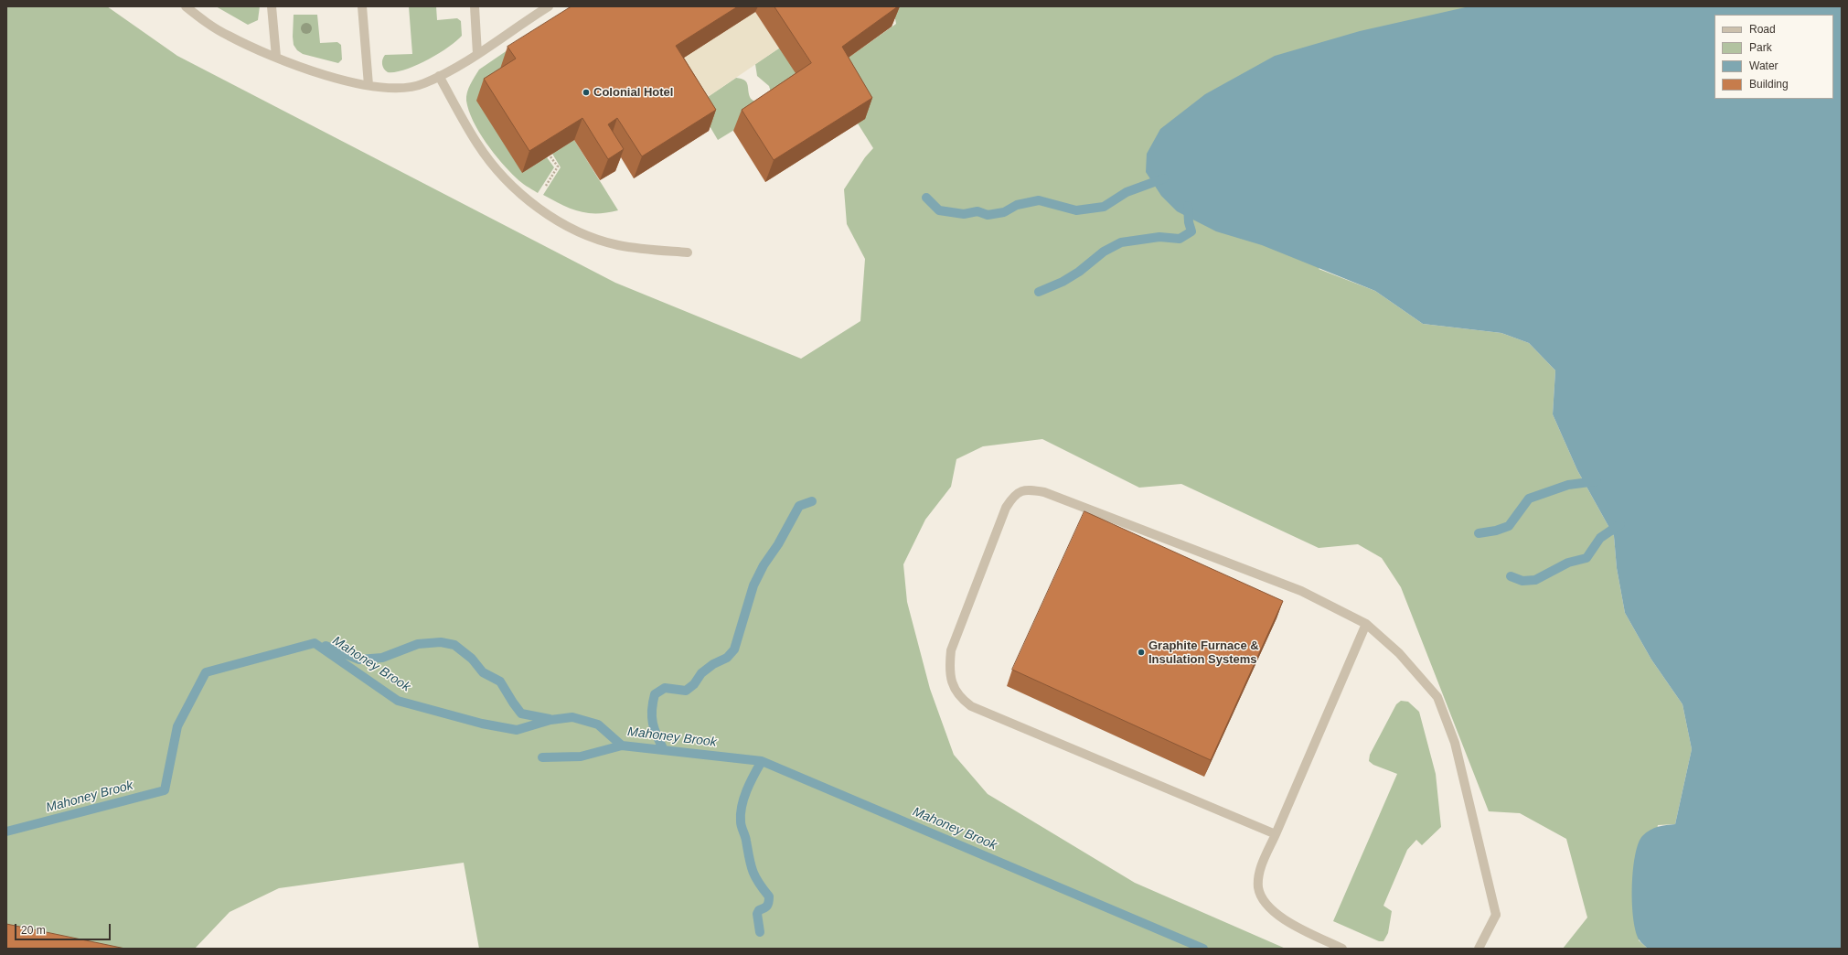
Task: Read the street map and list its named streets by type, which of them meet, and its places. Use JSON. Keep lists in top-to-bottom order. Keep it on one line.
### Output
{"water":["Mahoney Brook"],"places":["Colonial Hotel","Graphite Furnace & Insulation Systems"],"legend":["Road","Park","Water","Building"],"scale_bar":"20 m"}
